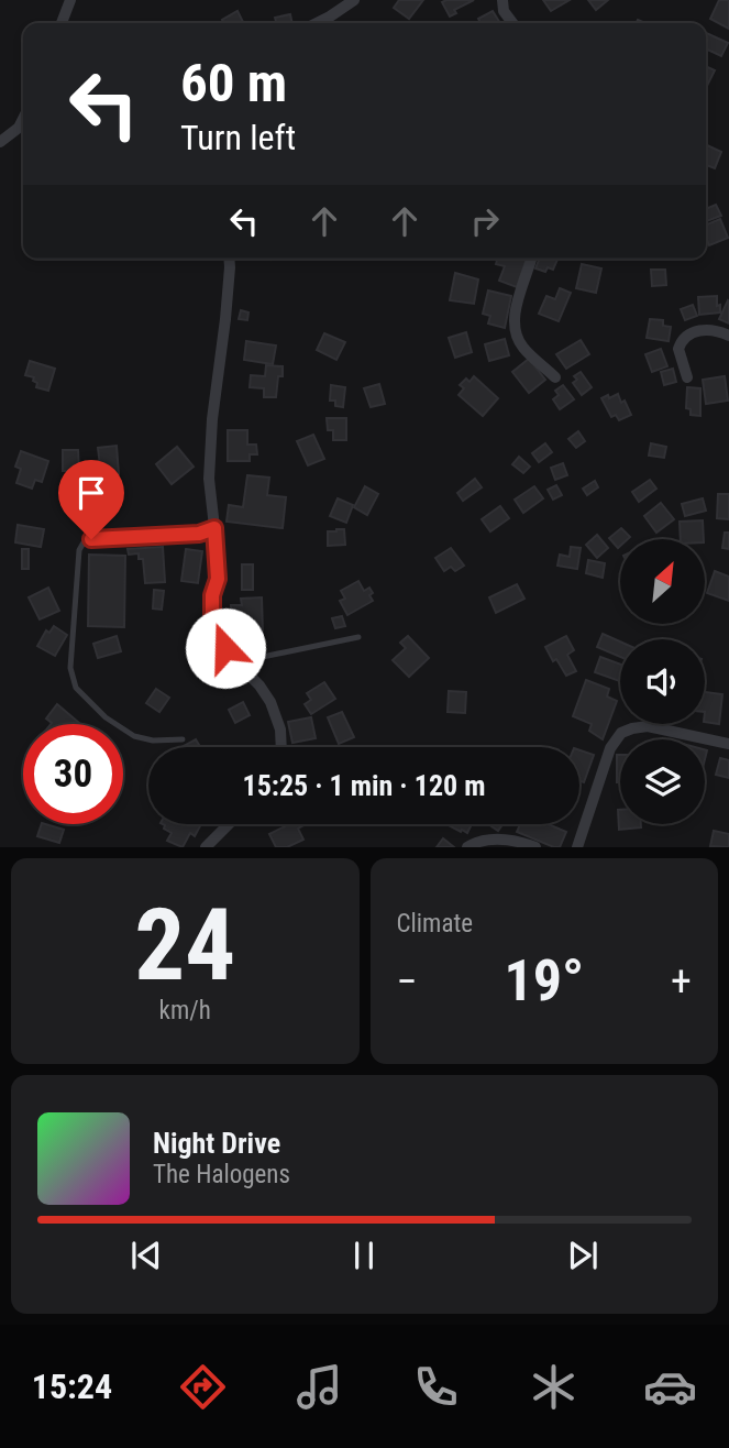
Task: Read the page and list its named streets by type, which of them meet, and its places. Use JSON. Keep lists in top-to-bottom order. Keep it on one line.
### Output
{"north":"top right","page":{"turn":["60 m","Turn left"],"limit":"30","trip":"15:25 · 1 min · 120 m","tile":[["24","km/h"],"Climate"],"heat":["−","19°","+"],"song":["Night Drive","The Halogens"],"tabs":"15:24"}}
